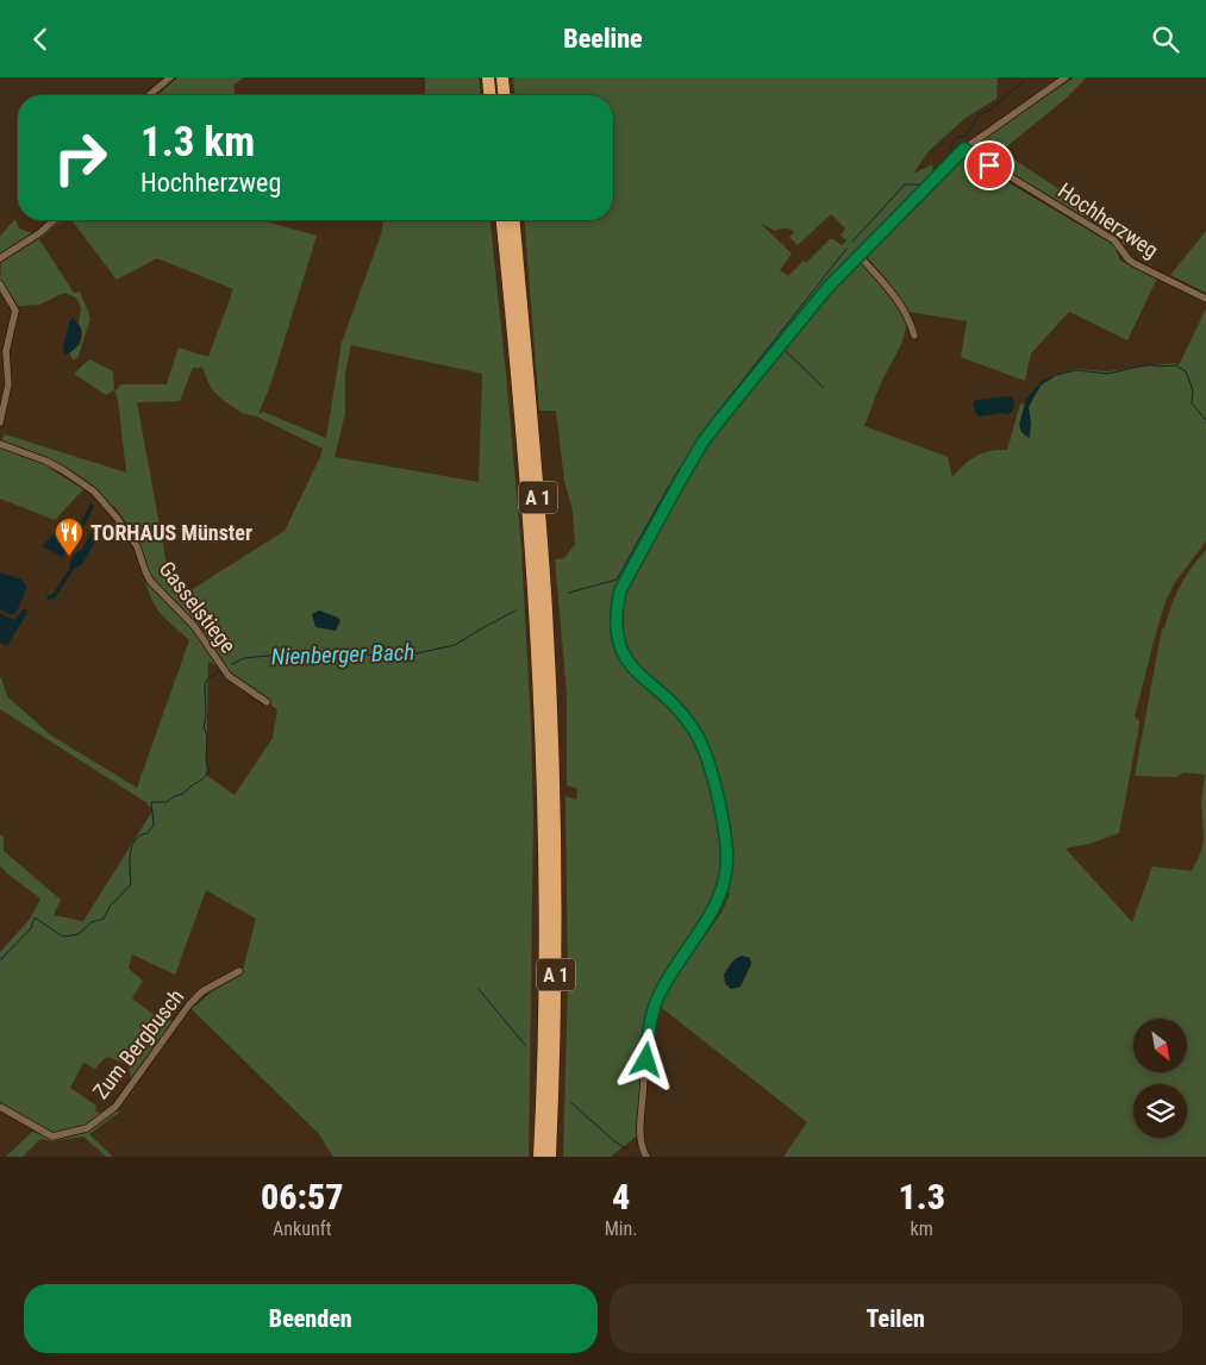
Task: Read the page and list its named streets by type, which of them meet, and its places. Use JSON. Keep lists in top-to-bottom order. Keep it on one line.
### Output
{"streets":{"highway":["A 1"],"street":["Hochherzweg","Gasselstiege","Zum Bergbusch"]},"water":["Nienberger Bach"],"places":{"restaurant":["TORHAUS Münster"]},"north":"bottom right","page":{"header":"Beeline","turn":["1.3 km","Hochherzweg"],"eta":["06:57","Ankunft","4","Min.","1.3","km"],"buttons":["Beenden","Teilen"]}}
